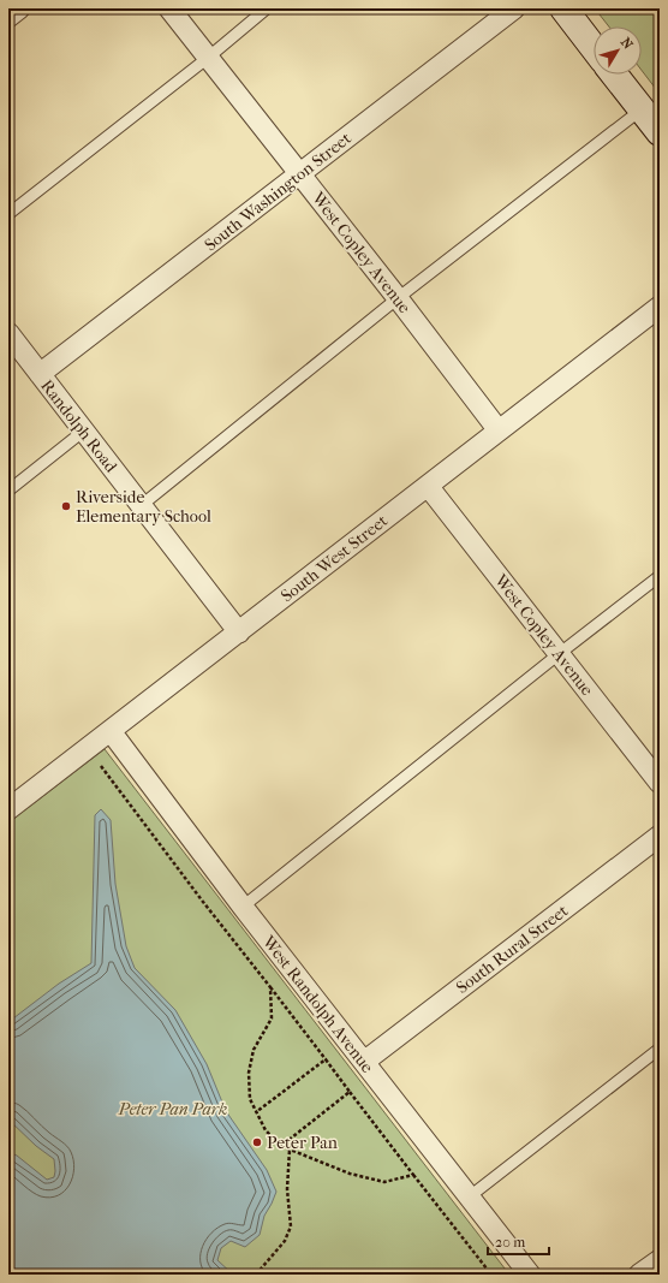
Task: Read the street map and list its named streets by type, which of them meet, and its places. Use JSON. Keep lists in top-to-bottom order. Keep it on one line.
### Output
{"streets":{"street":["South Washington Street","West Copley Avenue","Randolph Road","South West Street","South Rural Street","West Randolph Avenue"]},"crossings":[["South Washington Street","West Copley Avenue"],["South Washington Street","Randolph Road"],["West Copley Avenue","South West Street"],["Randolph Road","South West Street"],["South West Street","West Randolph Avenue"],["South Rural Street","West Randolph Avenue"]],"parks":["Peter Pan Park"],"places":["Riverside Elementary School","Peter Pan"],"scale_bar":"20 m","north":"top right"}
